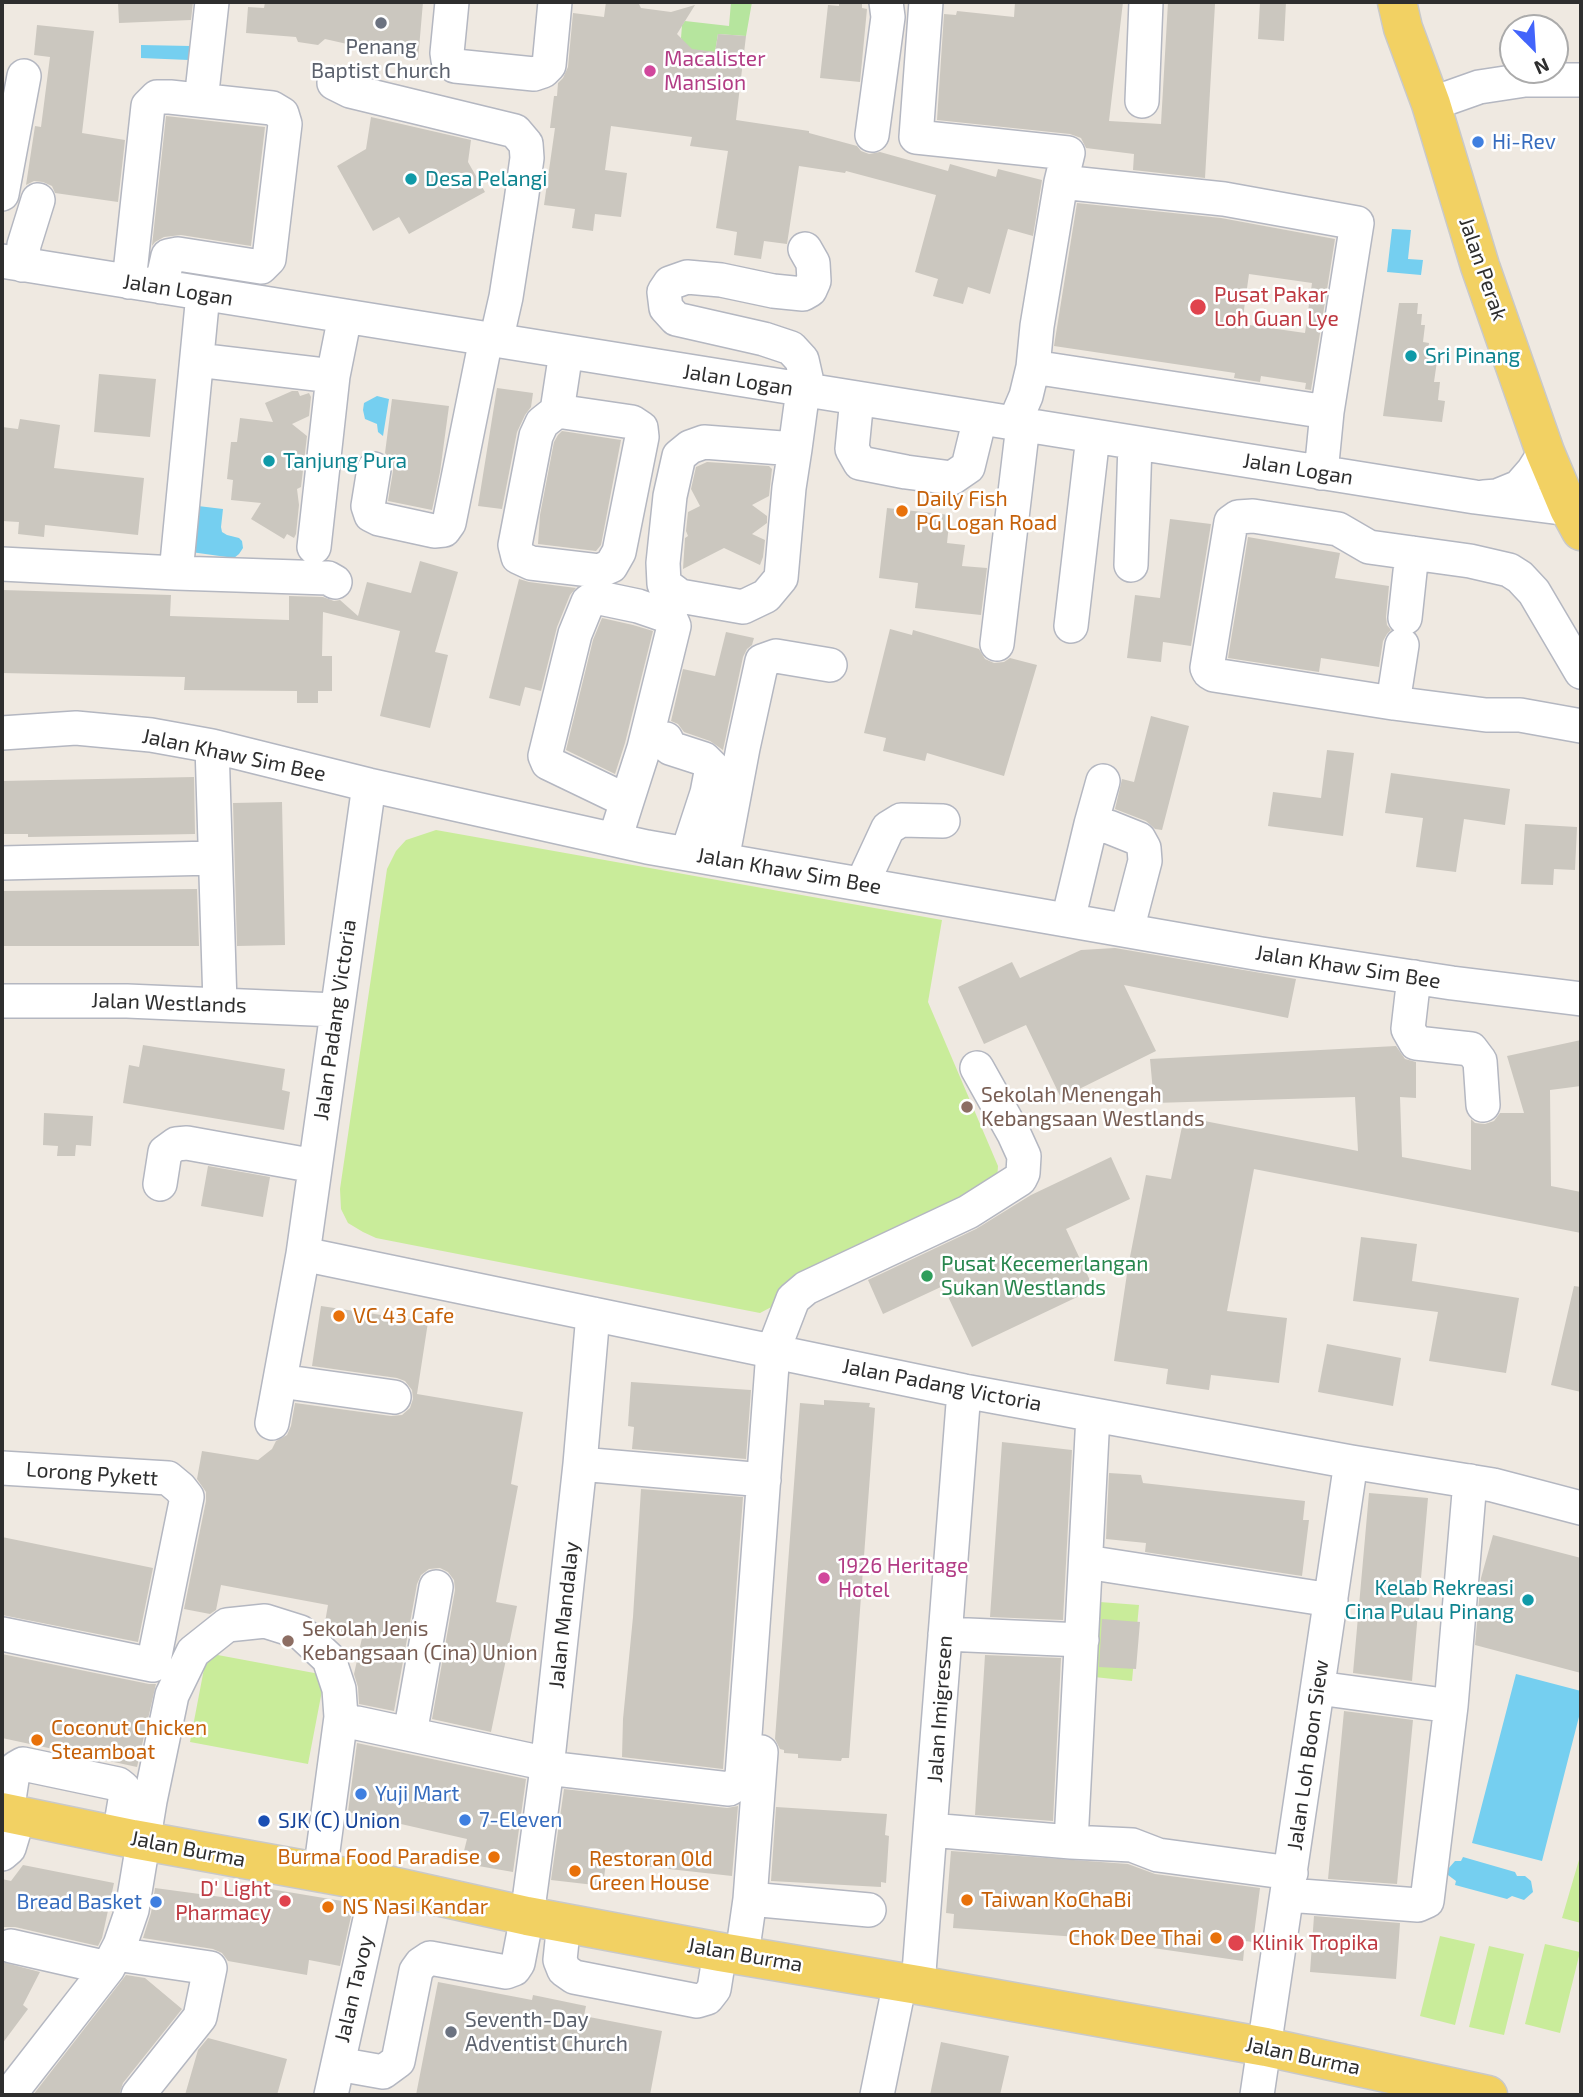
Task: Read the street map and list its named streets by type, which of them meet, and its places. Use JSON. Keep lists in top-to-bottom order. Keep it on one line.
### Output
{"streets":{"main road":["Jalan Perak","Jalan Burma"],"street":["Jalan Logan","Jalan Khaw Sim Bee","Jalan Westlands","Jalan Padang Victoria","Lorong Pykett","Jalan Mandalay","Jalan Imigresen","Jalan Loh Boon Siew","Jalan Tavoy"]},"crossings":[["Jalan Perak","Jalan Logan"],["Jalan Khaw Sim Bee","Jalan Padang Victoria"],["Jalan Westlands","Jalan Padang Victoria"],["Jalan Padang Victoria","Jalan Mandalay"],["Jalan Padang Victoria","Jalan Imigresen"],["Jalan Padang Victoria","Jalan Loh Boon Siew"],["Jalan Mandalay","Jalan Burma"],["Jalan Imigresen","Jalan Burma"],["Jalan Loh Boon Siew","Jalan Burma"],["Jalan Burma","Jalan Tavoy"]],"places":["Penang Baptist Church","Macalister Mansion","Hi-Rev","Desa Pelangi","Pusat Pakar Loh Guan Lye","Sri Pinang","Tanjung Pura","Daily Fish PG Logan Road","Sekolah Menengah Kebangsaan Westlands","Pusat Kecemerlangan Sukan Westlands","VC 43 Cafe","1926 Heritage Hotel","Kelab Rekreasi Cina Pulau Pinang","Sekolah Jenis Kebangsaan (Cina) Union","Coconut Chicken Steamboat","Yuji Mart","7-Eleven","SJK (C) Union","Burma Food Paradise","Restoran Old Green House","Taiwan KoChaBi","D' Light Pharmacy","Bread Basket","NS Nasi Kandar","Chok Dee Thai","Klinik Tropika","Seventh-Day Adventist Church"],"north":"bottom right"}
